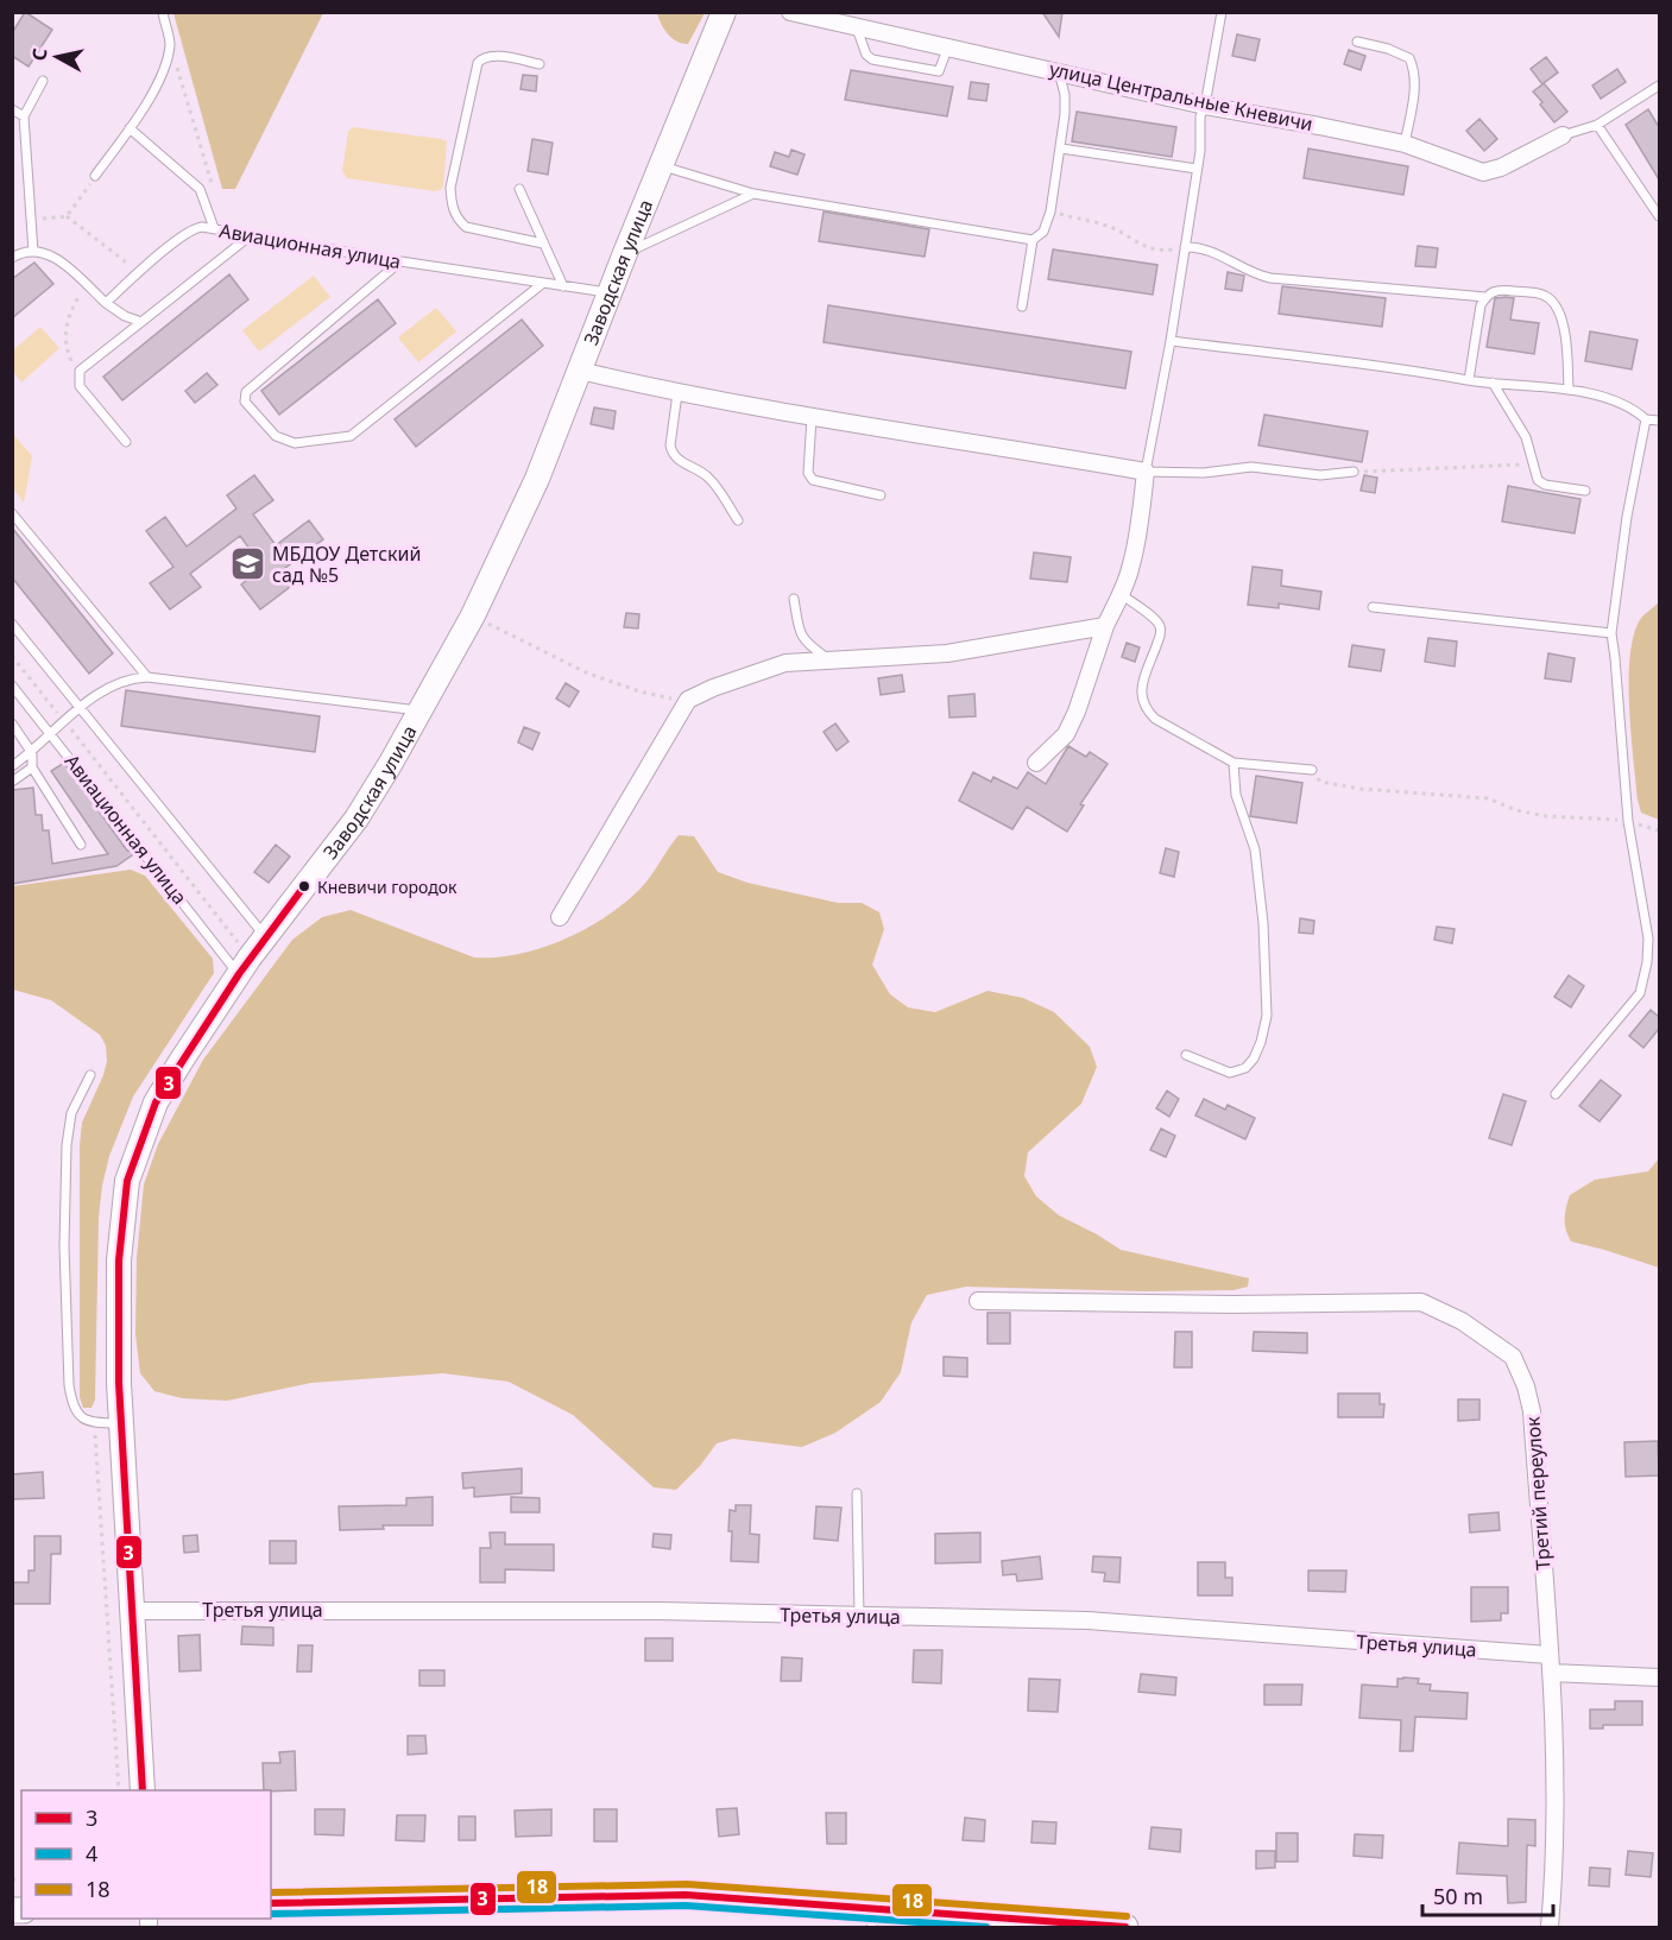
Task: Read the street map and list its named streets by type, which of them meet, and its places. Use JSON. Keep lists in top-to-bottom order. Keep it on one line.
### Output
{"streets":{"street":["улица Центральные Кневичи","Заводская улица","Третий переулок","Третья улица"],"lane":["Авиационная улица"]},"crossings":[["Авиационная улица","Заводская улица"],["Заводская улица","Третья улица"],["Третий переулок","Третья улица"]],"places":{"school or university":["МБДОУ Детский сад №5"],"other":["Кневичи городок"]},"lines":["transit line 3","transit line 18","transit line 4"],"legend":["3","4","18"],"scale_bar":"50 m","north":"left"}
